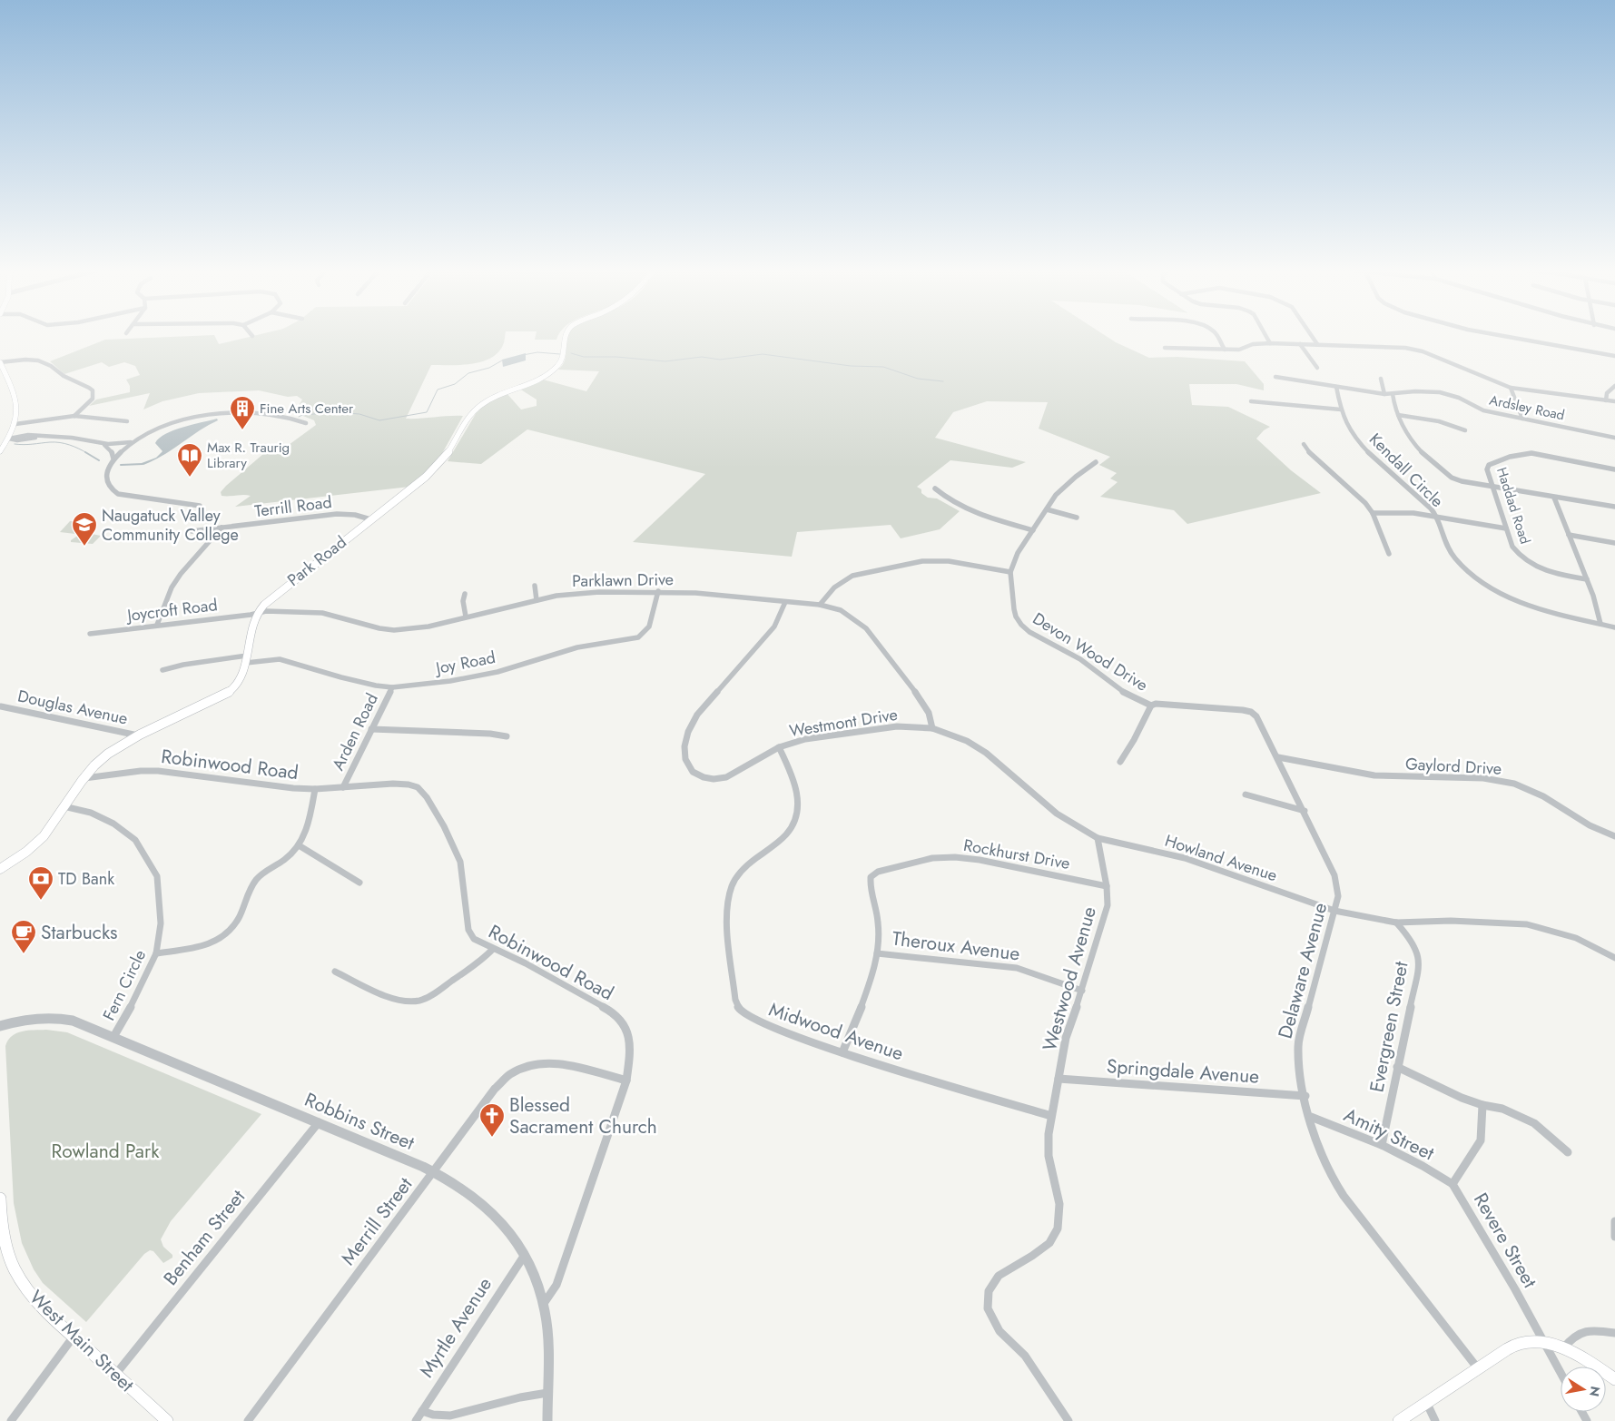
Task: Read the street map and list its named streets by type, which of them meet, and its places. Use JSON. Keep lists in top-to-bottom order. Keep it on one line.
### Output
{"streets":{"main road":["Park Road","West Main Street"],"street":["Ardsley Road","Kendall Circle","Haddad Road","Terrill Road","Parklawn Drive","Joycroft Road","Devon Wood Drive","Joy Road","Douglas Avenue","Westmont Drive","Arden Road","Robinwood Road","Gaylord Drive","Rockhurst Drive","Howland Avenue","Theroux Avenue","Delaware Avenue","Westwood Avenue","Fern Circle","Evergreen Street","Midwood Avenue","Springdale Avenue","Robbins Street","Amity Street","Merrill Street","Benham Street","Revere Street","Myrtle Avenue"]},"crossings":[["Ardsley Road","Kendall Circle"],["Terrill Road","Park Road"],["Park Road","Parklawn Drive"],["Park Road","Joycroft Road"],["Park Road","Joy Road"],["Park Road","Douglas Avenue"],["Park Road","Robinwood Road"],["Park Road","Fern Circle"],["Parklawn Drive","Joycroft Road"],["Parklawn Drive","Joy Road"],["Parklawn Drive","Westmont Drive"],["Devon Wood Drive","Delaware Avenue"],["Joy Road","Arden Road"],["Westmont Drive","Howland Avenue"],["Westmont Drive","Westwood Avenue"],["Westmont Drive","Midwood Avenue"],["Arden Road","Robinwood Road"],["Robinwood Road","Robbins Street"],["Robinwood Road","Merrill Street"],["Gaylord Drive","Delaware Avenue"],["Rockhurst Drive","Theroux Avenue"],["Rockhurst Drive","Westwood Avenue"],["Howland Avenue","Delaware Avenue"],["Howland Avenue","Westwood Avenue"],["Howland Avenue","Evergreen Street"],["Theroux Avenue","Westwood Avenue"],["Delaware Avenue","Springdale Avenue"],["Delaware Avenue","Amity Street"],["Westwood Avenue","Midwood Avenue"],["Westwood Avenue","Springdale Avenue"],["Fern Circle","Robbins Street"],["Evergreen Street","Amity Street"],["Robbins Street","Merrill Street"],["Robbins Street","Benham Street"],["Robbins Street","Myrtle Avenue"],["Amity Street","Revere Street"],["Benham Street","West Main Street"]],"parks":["Rowland Park"],"places":{"building":["Fine Arts Center"],"library":["Max R. Traurig Library"],"school or university":["Naugatuck Valley Community College"],"bank":["TD Bank"],"cafe":["Starbucks"],"church":["Blessed Sacrament Church"]},"north":"right"}
